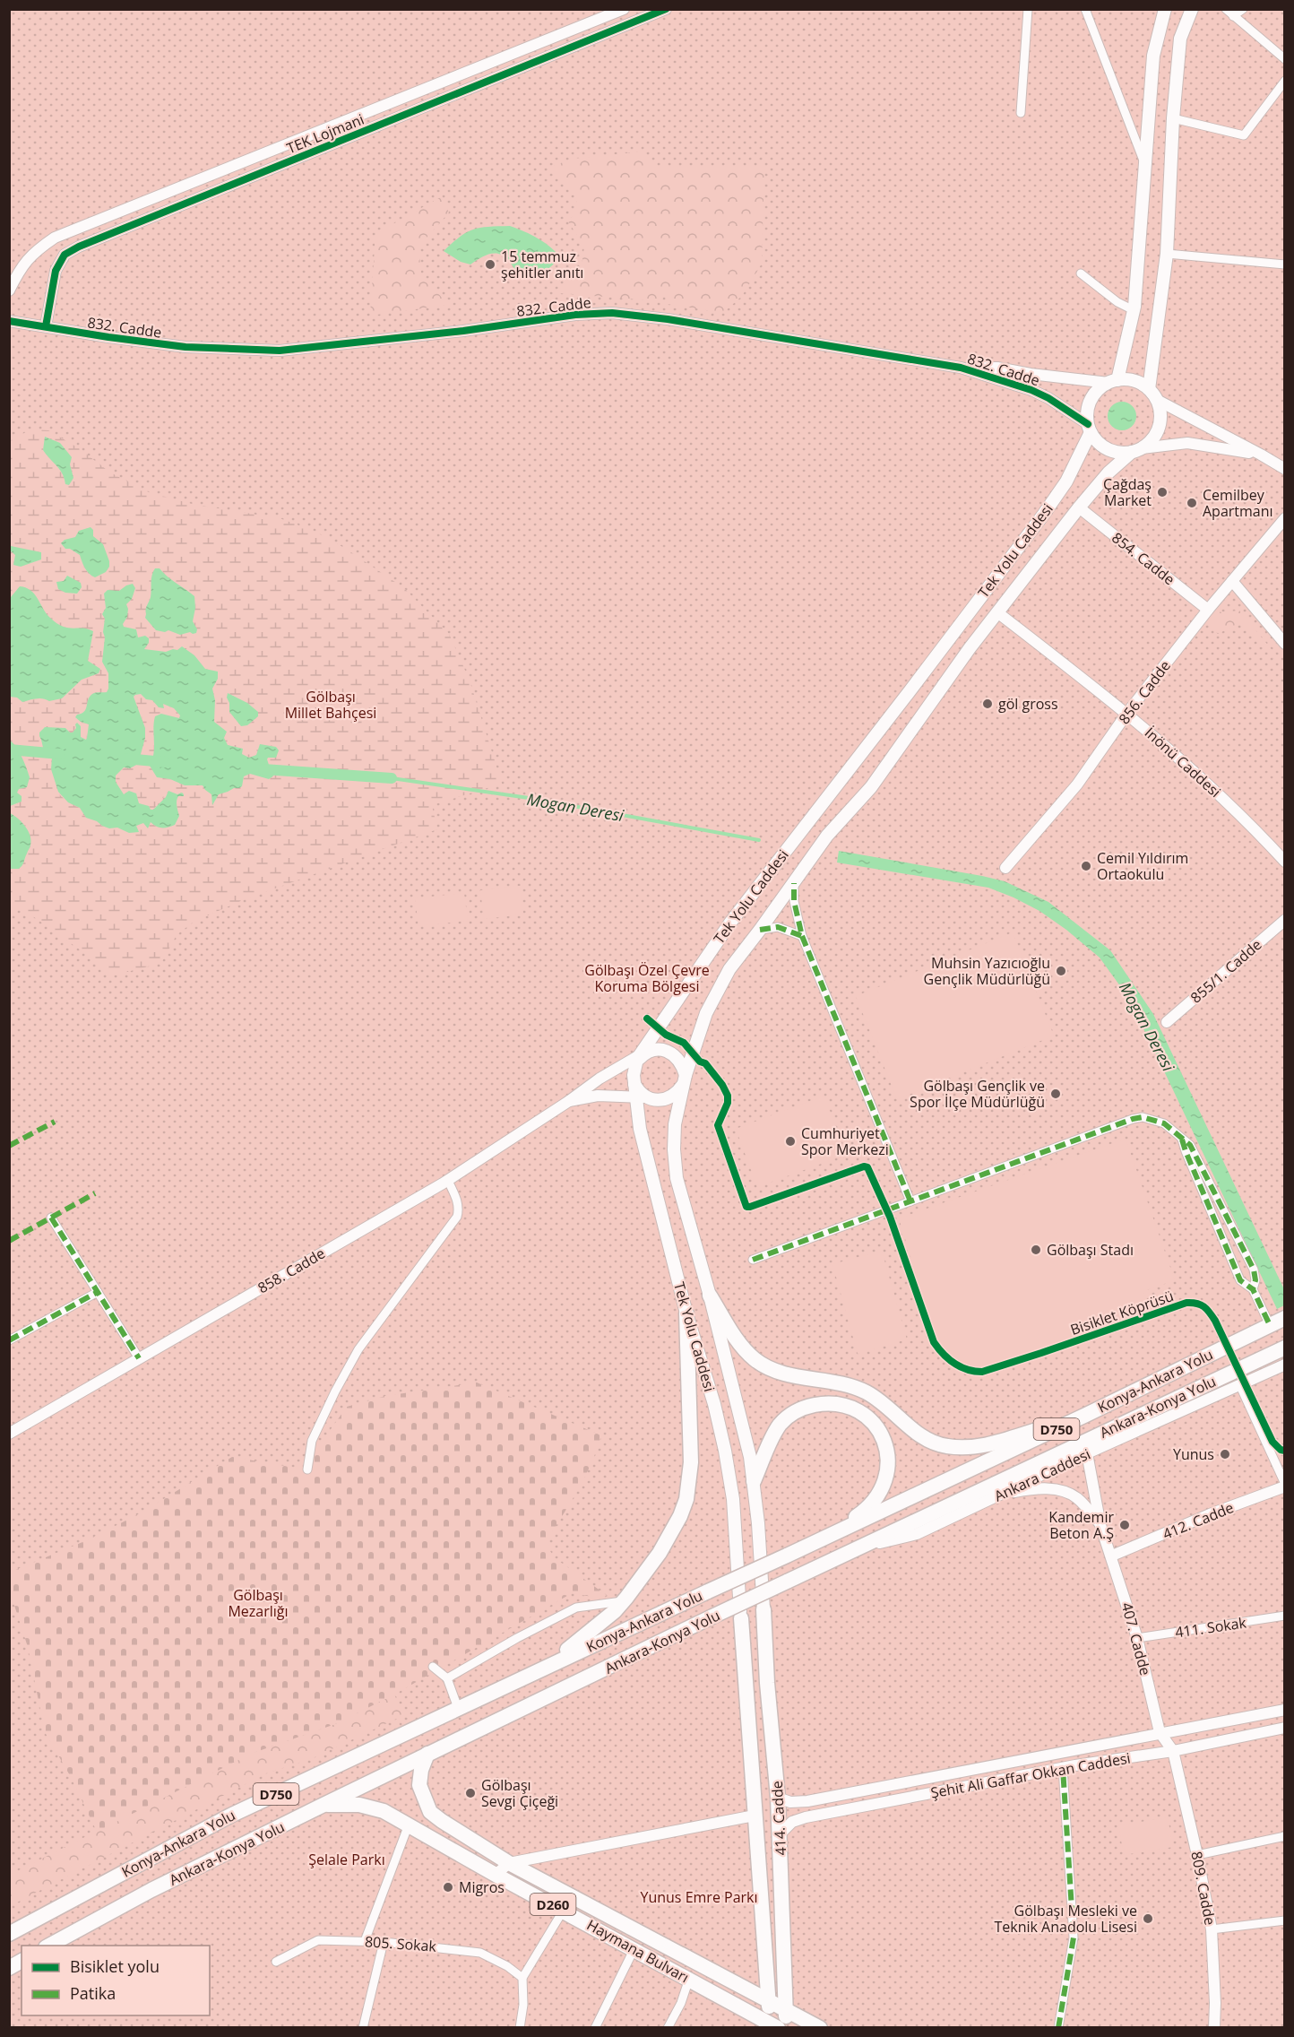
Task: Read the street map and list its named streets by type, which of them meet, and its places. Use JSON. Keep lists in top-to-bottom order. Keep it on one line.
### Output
{"streets":{"highway":["Konya-Ankara Yolu","Ankara-Konya Yolu","D750","414. Cadde","D260","Haymana Bulvarı"],"main road":["Tek Yolu Caddesi"],"street":["TEK Lojmani","832. Cadde","854. Cadde","856. Cadde","İnönü Caddesi","855/1. Cadde","858. Cadde","Ankara Caddesi","412. Cadde","411. Sokak","407. Cadde","Şehit Ali Gaffar Okkan Caddesi","809. Cadde","805. Sokak"],"cycle path":["Bisiklet Köprüsü"]},"crossings":[["TEK Lojmani","832. Cadde"],["832. Cadde","Tek Yolu Caddesi"],["Tek Yolu Caddesi","854. Cadde"],["Tek Yolu Caddesi","İnönü Caddesi"],["Tek Yolu Caddesi","858. Cadde"],["Tek Yolu Caddesi","D750"],["Tek Yolu Caddesi","414. Cadde"],["854. Cadde","856. Cadde"],["856. Cadde","İnönü Caddesi"],["Konya-Ankara Yolu","D750"],["Ankara-Konya Yolu","Ankara Caddesi"],["Ankara-Konya Yolu","Haymana Bulvarı"],["412. Cadde","407. Cadde"],["411. Sokak","407. Cadde"],["407. Cadde","Şehit Ali Gaffar Okkan Caddesi"],["407. Cadde","809. Cadde"],["Şehit Ali Gaffar Okkan Caddesi","414. Cadde"],["Şehit Ali Gaffar Okkan Caddesi","809. Cadde"],["414. Cadde","Haymana Bulvarı"]],"water":["Mogan Deresi"],"parks":["Gölbaşı Millet Bahçesi","Gölbaşı Özel Çevre Koruma Bölgesi","Gölbaşı Mezarlığı","Şelale Parkı","Yunus Emre Parkı"],"places":["15 temmuz şehitler anıtı","Çağdaş Market","Cemilbey Apartmanı","göl gross","Cemil Yıldırım Ortaokulu","Muhsin Yazıcıoğlu Gençlik Müdürlüğü","Gölbaşı Gençlik ve Spor İlçe Müdürlüğü","Cumhuriyet Spor Merkezi","Gölbaşı Stadı","Yunus","Kandemir Beton A.Ş","Gölbaşı Sevgi Çiçeği","Migros","Gölbaşı Mesleki ve Teknik Anadolu Lisesi"],"legend":["Bisiklet yolu","Patika"]}
